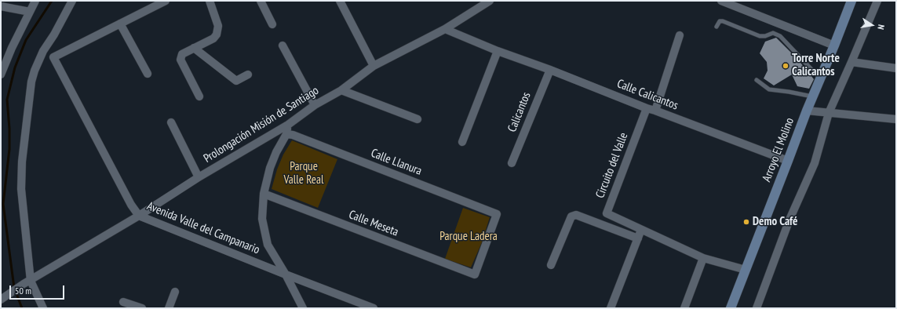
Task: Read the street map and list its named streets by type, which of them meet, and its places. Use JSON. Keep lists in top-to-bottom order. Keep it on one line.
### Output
{"streets":{"street":["Calle Calicantos","Calicantos","Prolongación Misión de Santiago","Arroyo El Molino","Calle Llanura","Circuito del Valle","Calle Meseta","Avenida Valle del Campanario"]},"crossings":[["Calle Calicantos","Calicantos"],["Calle Calicantos","Prolongación Misión de Santiago"],["Calle Calicantos","Arroyo El Molino"],["Calle Calicantos","Circuito del Valle"],["Prolongación Misión de Santiago","Avenida Valle del Campanario"],["Arroyo El Molino","Circuito del Valle"],["Calle Llanura","Calle Meseta"]],"parks":["Parque Valle Real","Parque Ladera"],"places":["Torre Norte Calicantos","Demo Café"],"scale_bar":"50 m","north":"right"}
